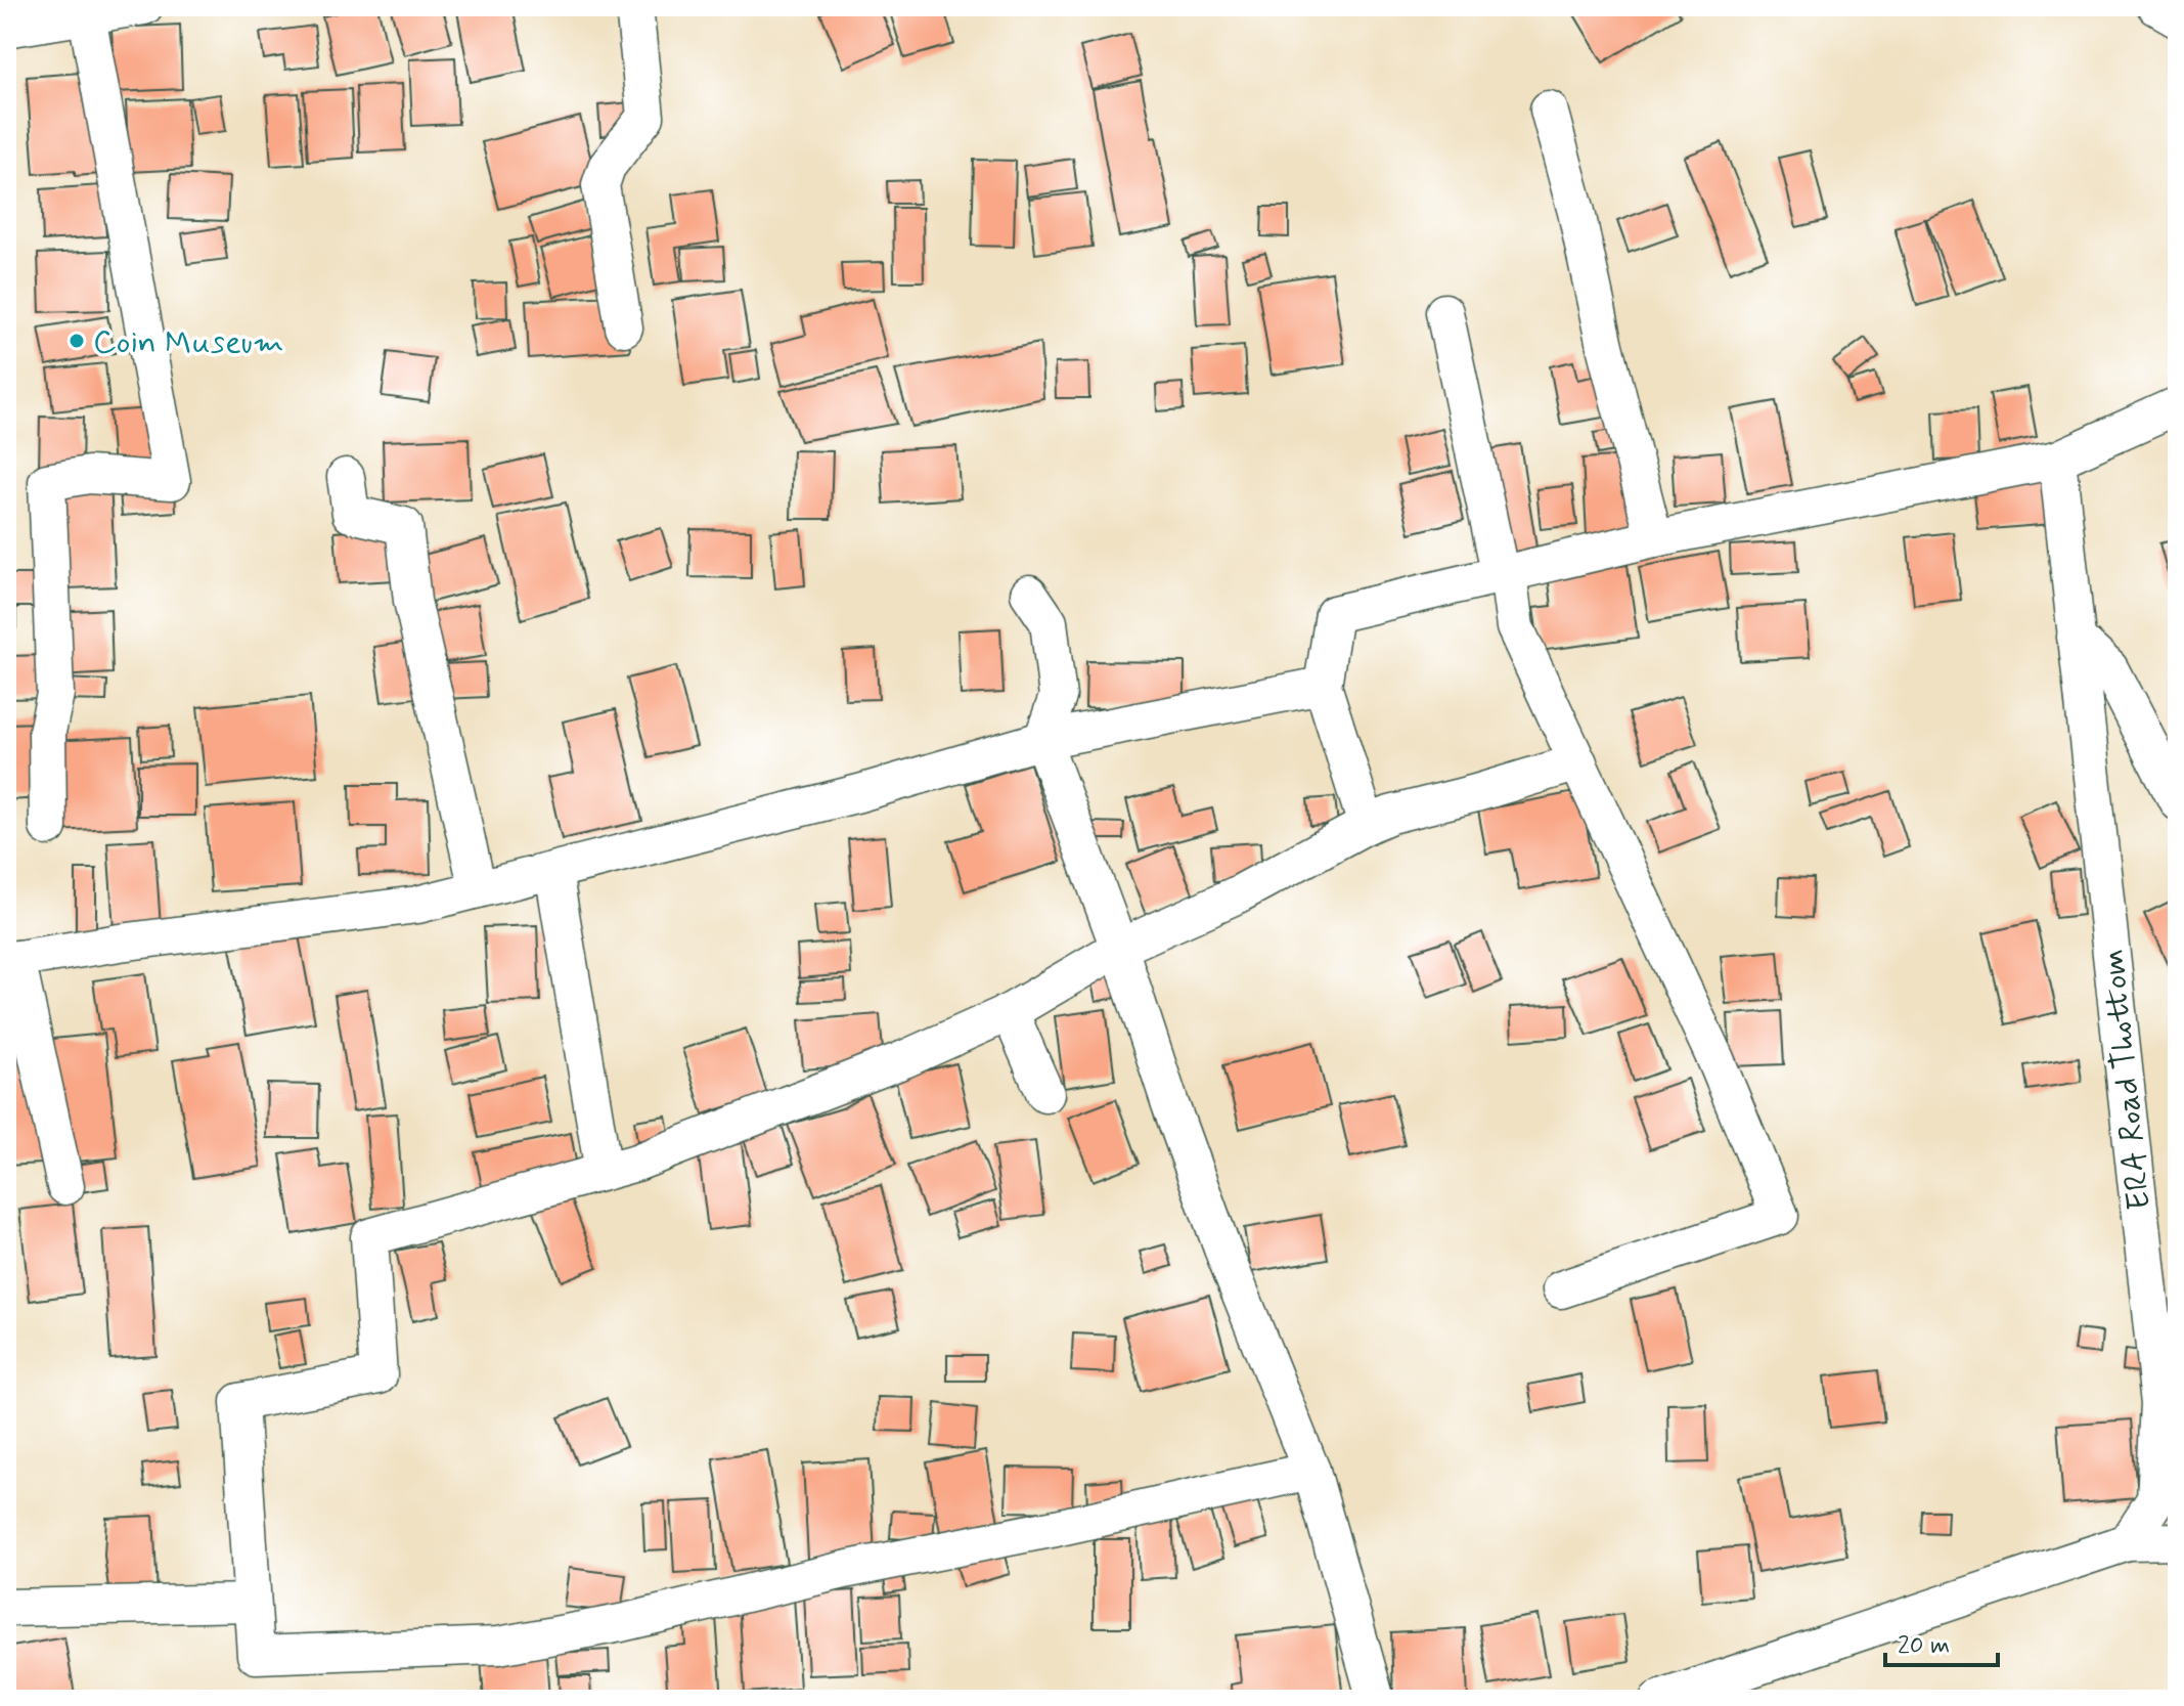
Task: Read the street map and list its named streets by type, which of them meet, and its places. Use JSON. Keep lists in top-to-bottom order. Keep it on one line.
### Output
{"streets":{"street":["ERA Road Thottom"]},"places":["Coin Museum"],"scale_bar":"20 m"}
